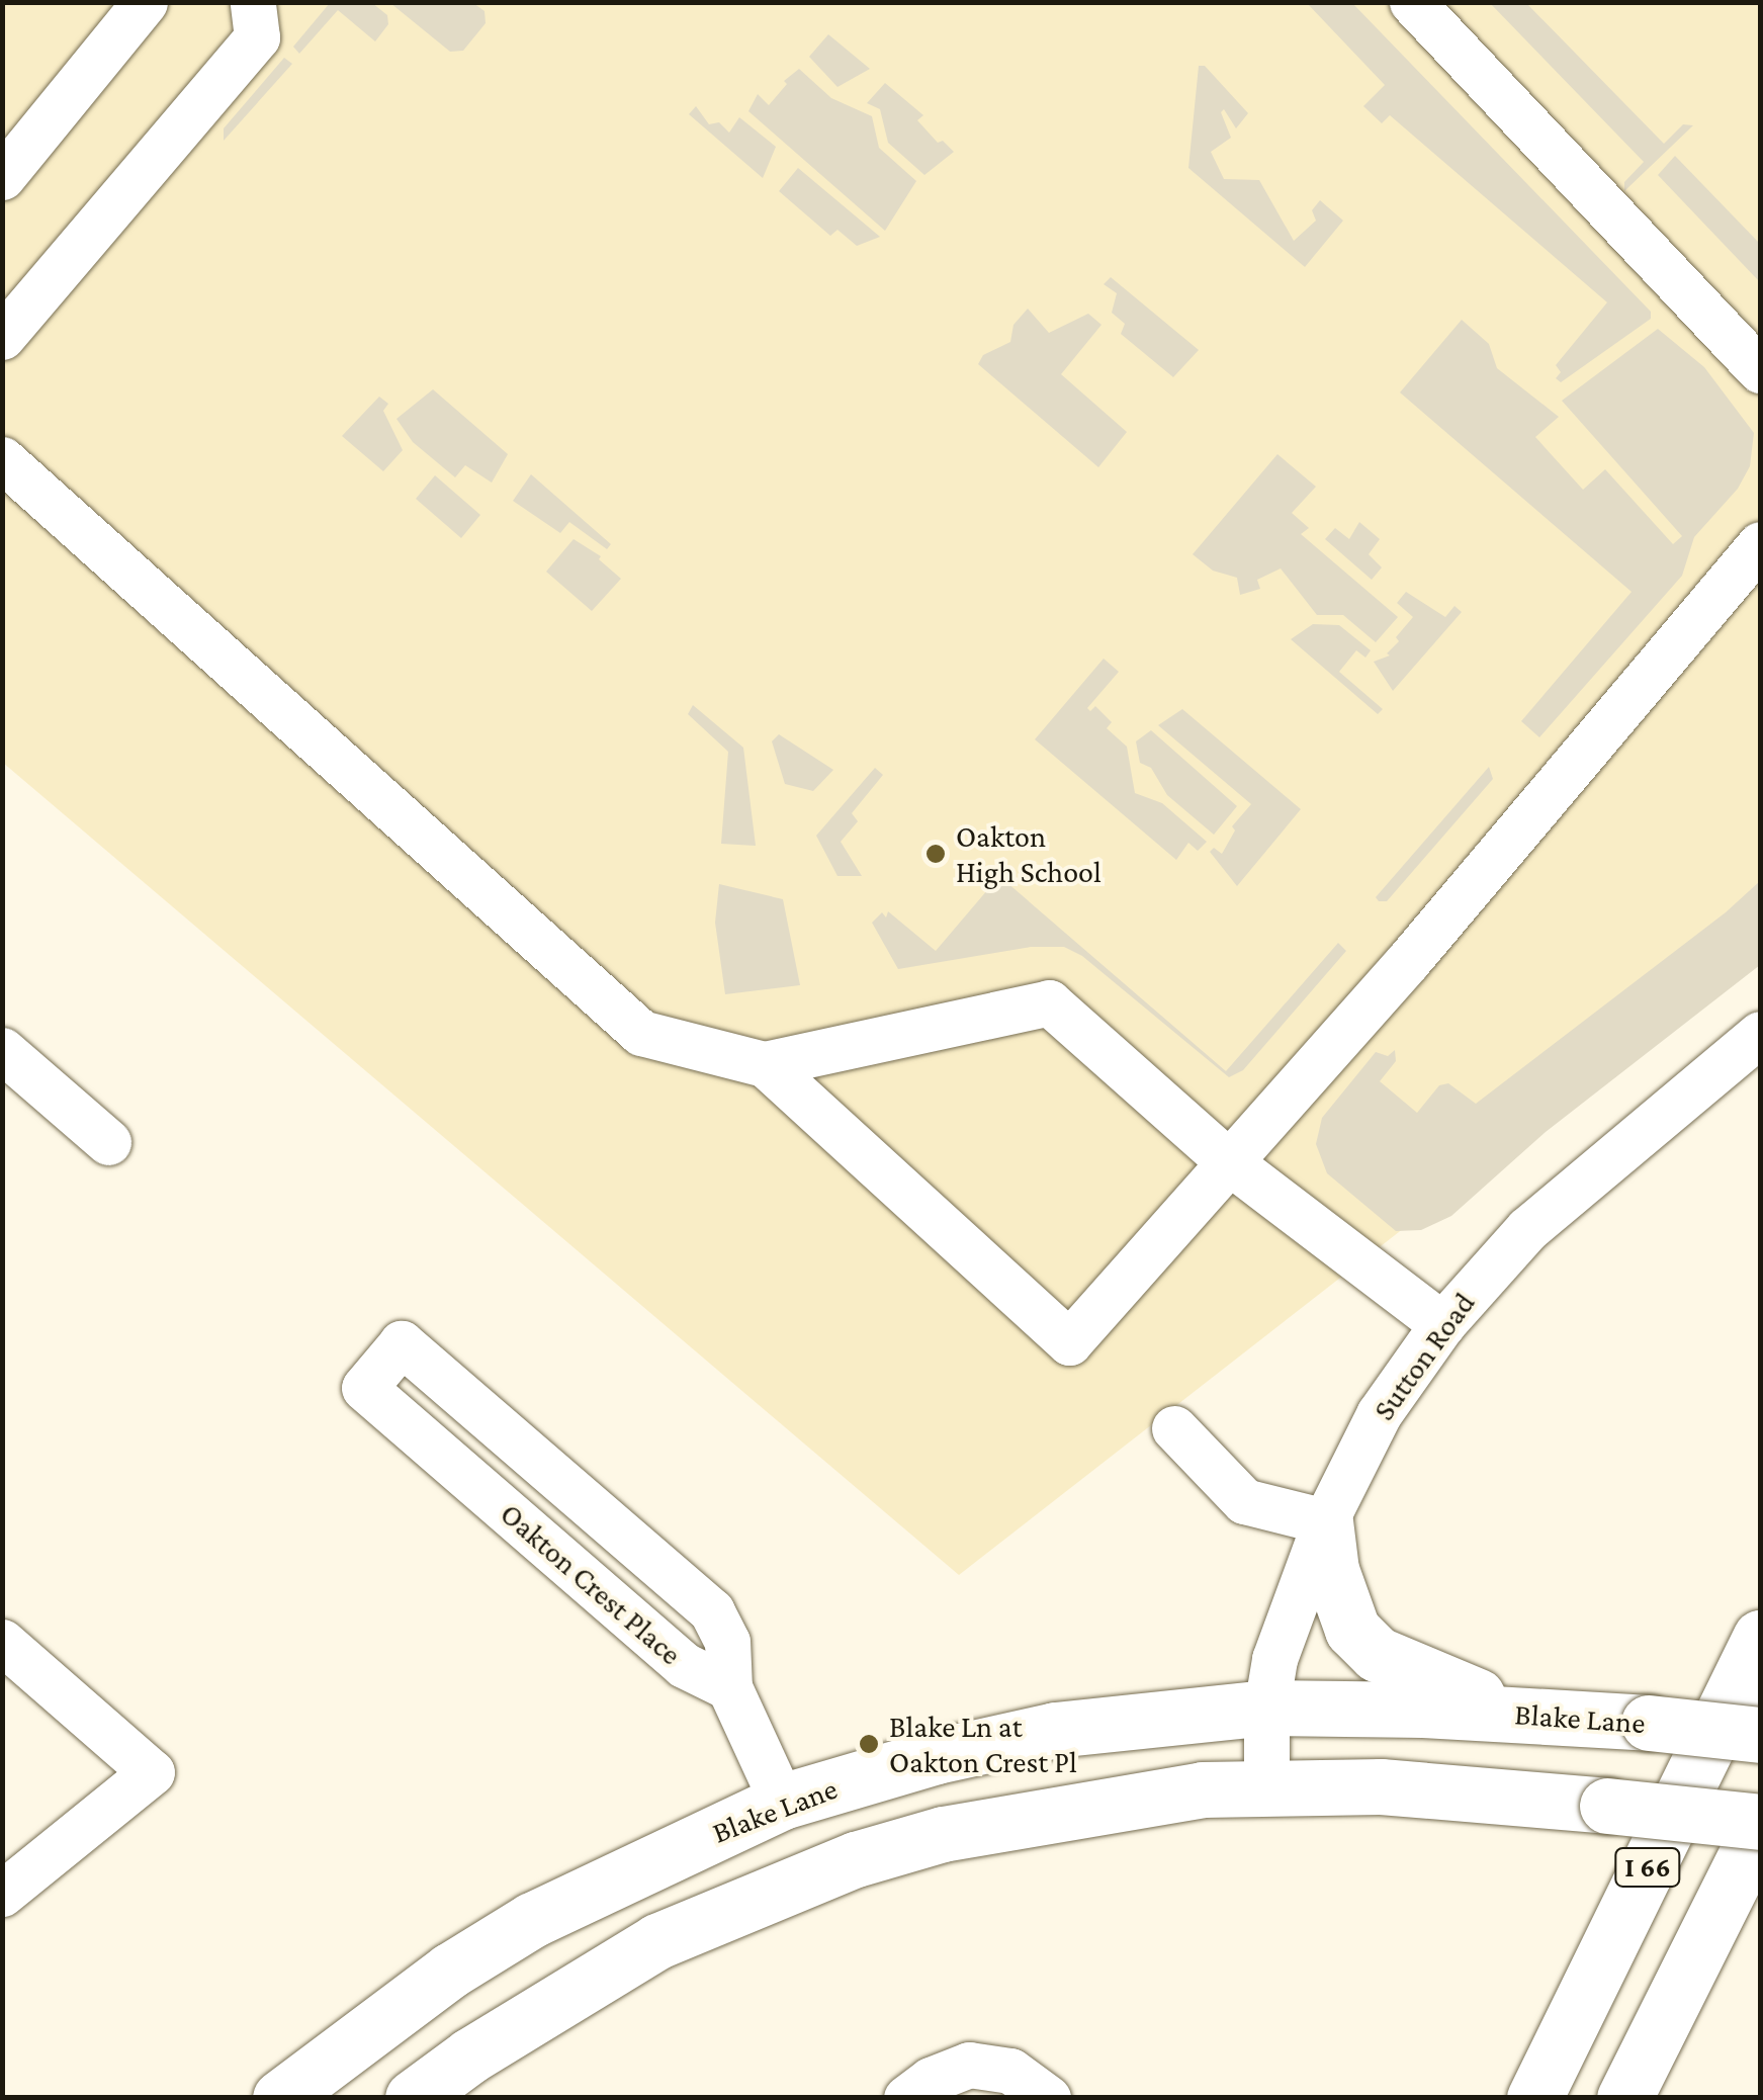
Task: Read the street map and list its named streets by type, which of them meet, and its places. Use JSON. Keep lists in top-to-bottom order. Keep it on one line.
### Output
{"streets":{"main road":["Blake Lane","I 66"],"street":["Sutton Road","Oakton Crest Place"]},"crossings":[["Sutton Road","Blake Lane"],["Oakton Crest Place","Blake Lane"]],"places":["Oakton High School","Blake Ln at Oakton Crest Pl"]}
